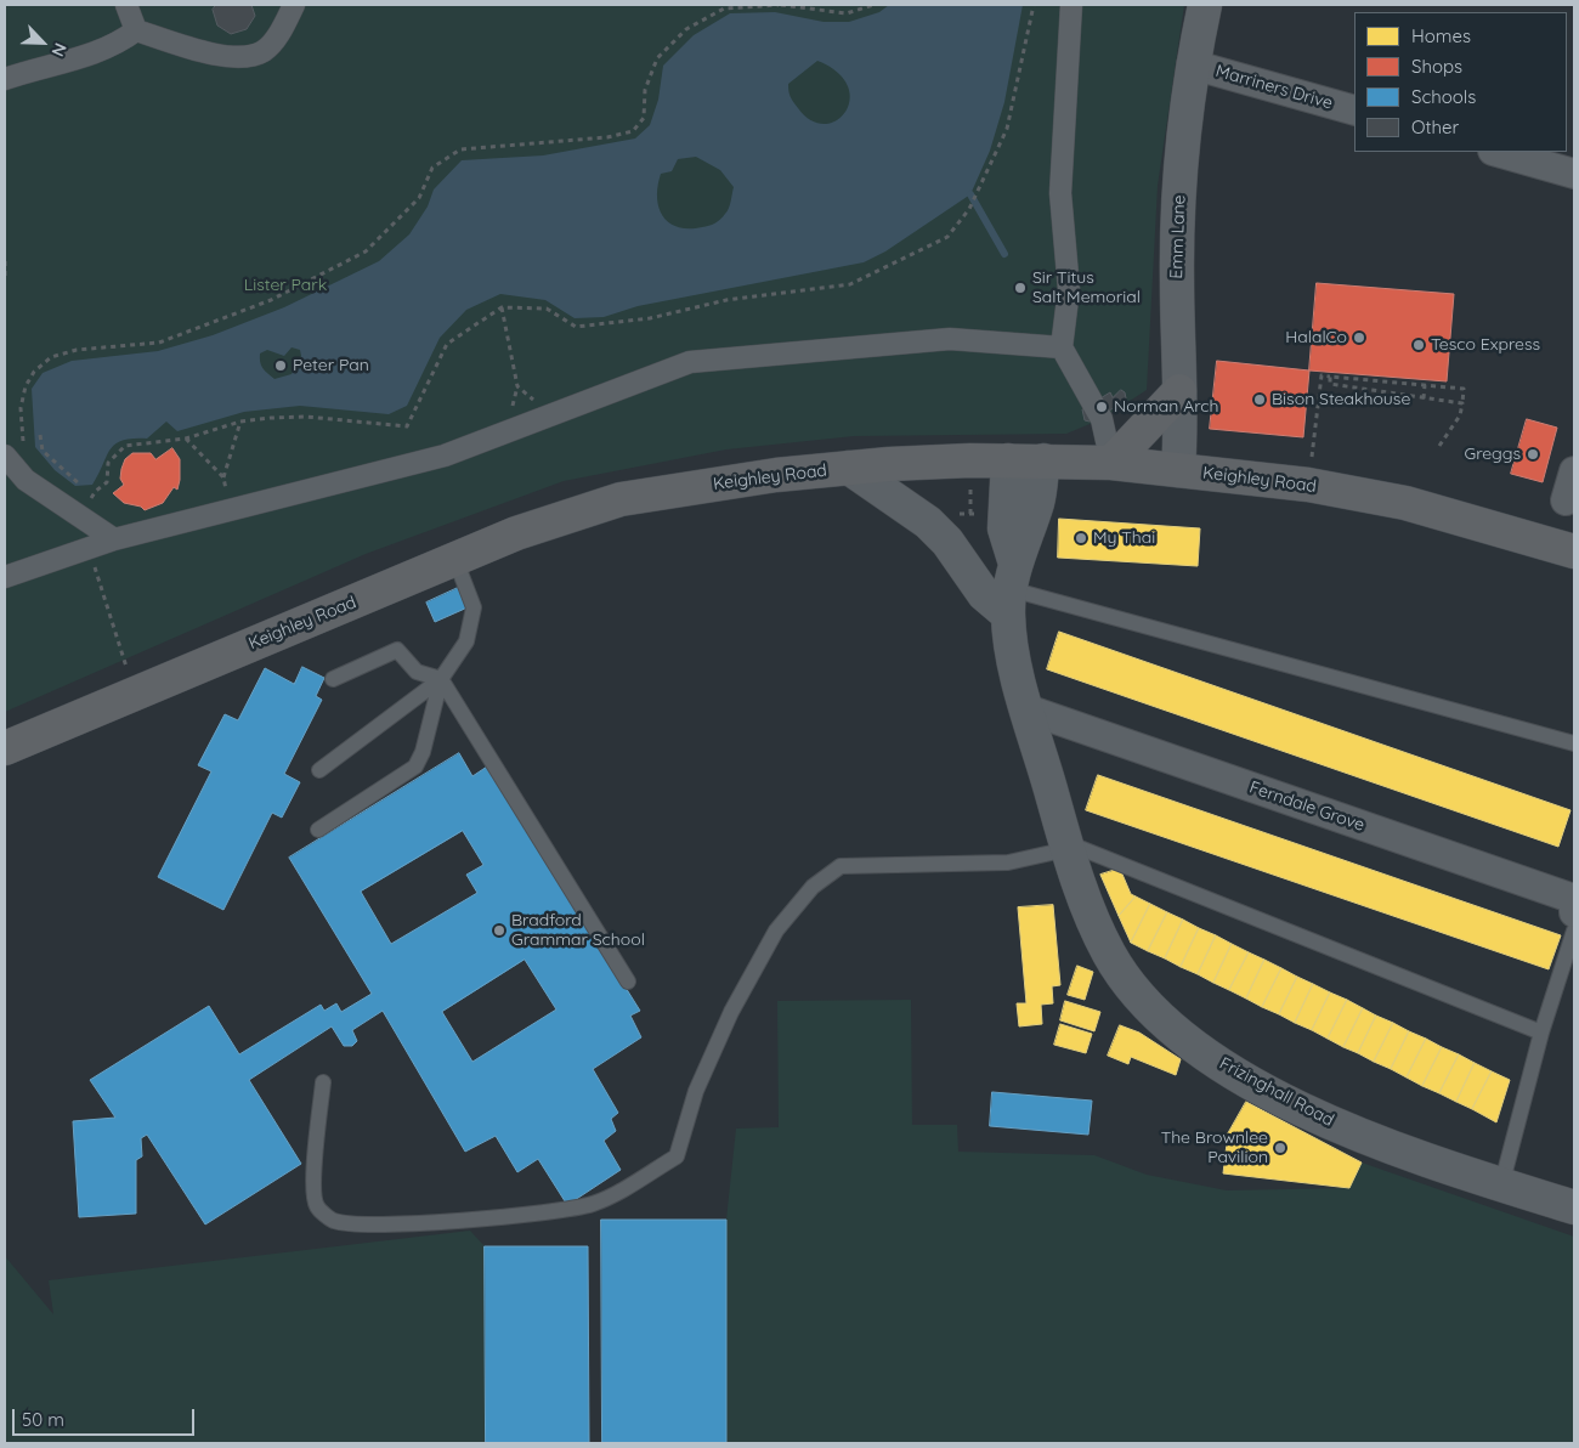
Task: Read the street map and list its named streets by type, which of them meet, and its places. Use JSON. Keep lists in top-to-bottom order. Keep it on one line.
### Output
{"streets":{"highway":["Keighley Road"],"street":["Marriners Drive","Emm Lane","Ferndale Grove","Frizinghall Road"]},"crossings":[["Marriners Drive","Emm Lane"],["Emm Lane","Keighley Road"],["Keighley Road","Frizinghall Road"],["Ferndale Grove","Frizinghall Road"]],"parks":["Lister Park"],"places":["Sir Titus Salt Memorial","HalalCo","Tesco Express","Peter Pan","Bison Steakhouse","Norman Arch","Greggs","My Thai","Bradford Grammar School","The Brownlee Pavilion"],"legend":["Homes","Shops","Schools","Other"],"scale_bar":"50 m","north":"bottom right"}
